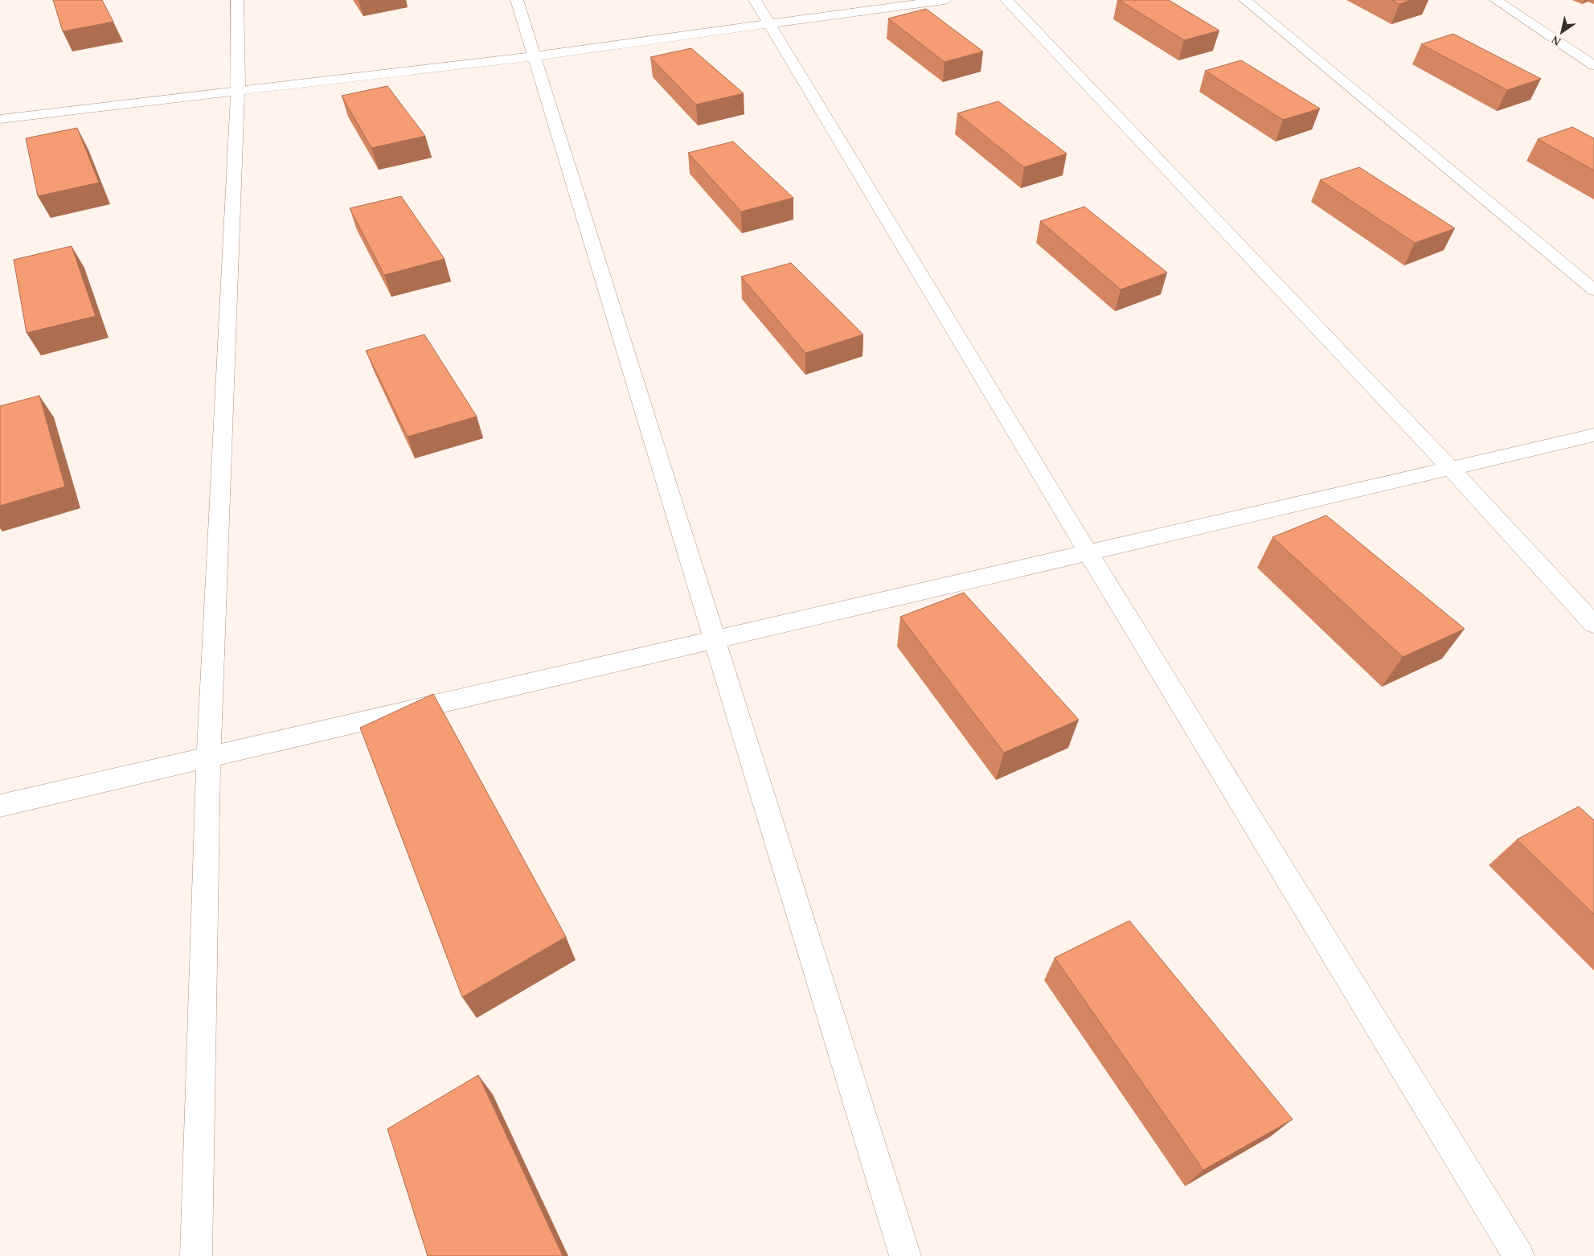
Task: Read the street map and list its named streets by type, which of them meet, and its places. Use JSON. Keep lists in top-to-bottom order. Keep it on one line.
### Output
{"north":"bottom left"}
